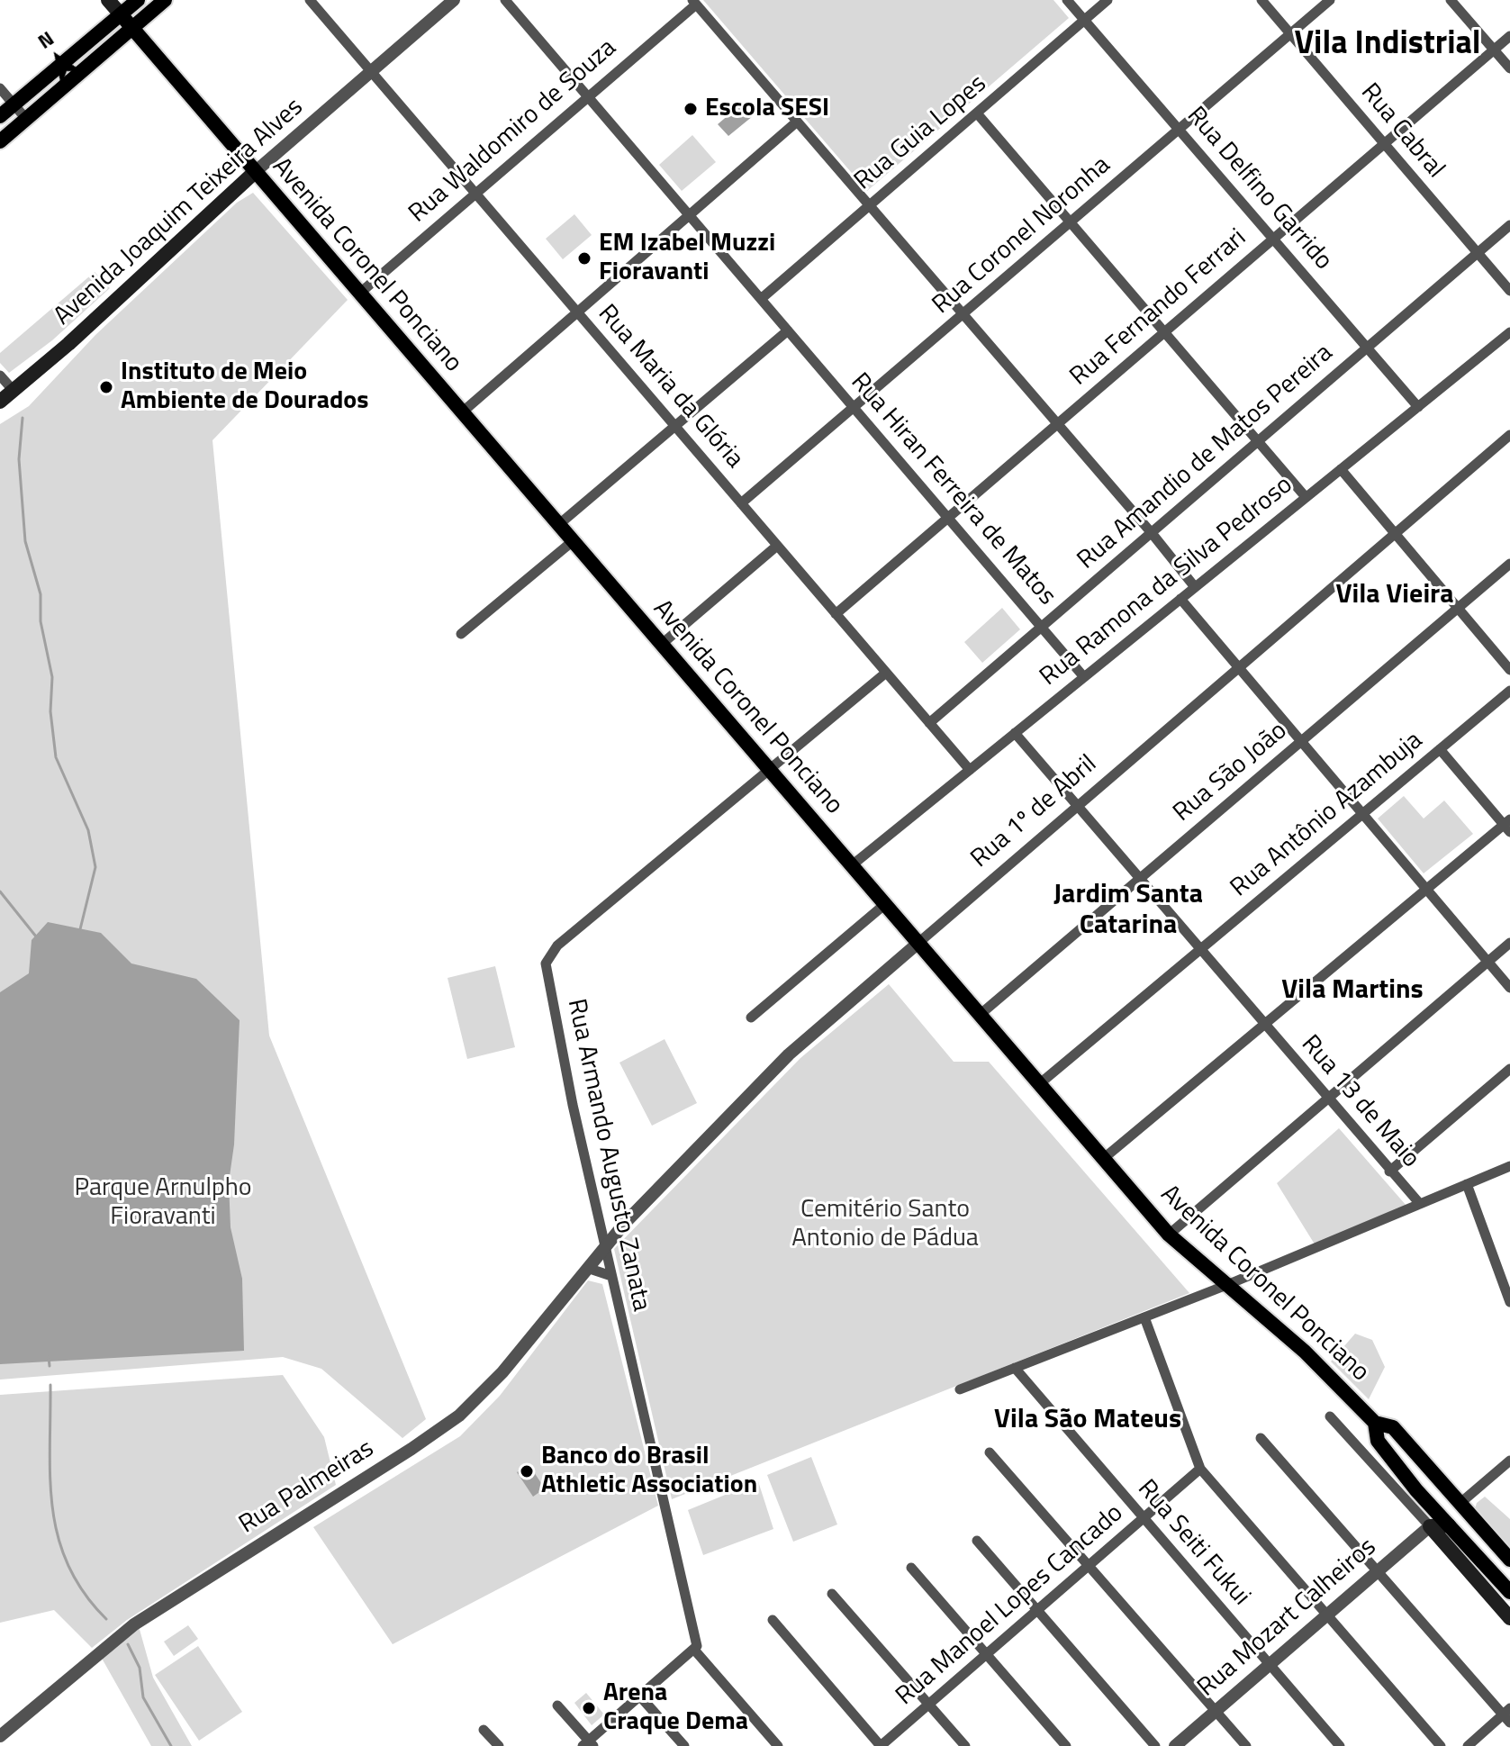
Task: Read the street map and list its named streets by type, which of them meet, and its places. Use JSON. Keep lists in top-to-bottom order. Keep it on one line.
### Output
{"streets":{"main road":["Avenida Joaquim Teixeira Alves","Avenida Coronel Ponciano"],"street":["Rua Waldomiro de Souza","Rua Cabral","Rua Guia Lopes","Rua Delfino Garrido","Rua Coronel Noronha","Rua Fernando Ferrari","Rua Maria da Glória","Rua Amandio de Matos Pereira","Rua Hiran Ferreira de Matos","Rua Ramona da Silva Pedroso","Rua São João","Rua 1º de Abril","Rua Antônio Azambuja","Rua 13 de Maio","Rua Armando Augusto Zanata","Rua Palmeiras","Rua Seiti Fukui","Rua Manoel Lopes Cancado","Rua Mozart Calheiros"]},"crossings":[["Rua Waldomiro de Souza","Avenida Coronel Ponciano"],["Rua Waldomiro de Souza","Rua Maria da Glória"],["Rua Waldomiro de Souza","Rua Hiran Ferreira de Matos"],["Rua Cabral","Rua Coronel Noronha"],["Rua Cabral","Rua Fernando Ferrari"],["Rua Cabral","Rua Amandio de Matos Pereira"],["Rua Guia Lopes","Rua Delfino Garrido"],["Rua Guia Lopes","Rua Hiran Ferreira de Matos"],["Rua Delfino Garrido","Rua Coronel Noronha"],["Rua Delfino Garrido","Rua Fernando Ferrari"],["Rua Delfino Garrido","Rua Amandio de Matos Pereira"],["Rua Delfino Garrido","Rua Ramona da Silva Pedroso"],["Avenida Joaquim Teixeira Alves","Avenida Coronel Ponciano"],["Avenida Joaquim Teixeira Alves","Rua Maria da Glória"],["Rua Coronel Noronha","Rua Maria da Glória"],["Rua Coronel Noronha","Rua Hiran Ferreira de Matos"],["Avenida Coronel Ponciano","Rua Ramona da Silva Pedroso"],["Avenida Coronel Ponciano","Rua São João"],["Avenida Coronel Ponciano","Rua 1º de Abril"],["Avenida Coronel Ponciano","Rua Antônio Azambuja"],["Avenida Coronel Ponciano","Rua Armando Augusto Zanata"],["Rua Fernando Ferrari","Rua Maria da Glória"],["Rua Fernando Ferrari","Rua Hiran Ferreira de Matos"],["Rua Maria da Glória","Rua Amandio de Matos Pereira"],["Rua Maria da Glória","Rua Ramona da Silva Pedroso"],["Rua Maria da Glória","Rua Armando Augusto Zanata"],["Rua Amandio de Matos Pereira","Rua Hiran Ferreira de Matos"],["Rua Hiran Ferreira de Matos","Rua Ramona da Silva Pedroso"],["Rua Ramona da Silva Pedroso","Rua 13 de Maio"],["Rua São João","Rua 13 de Maio"],["Rua 1º de Abril","Rua 13 de Maio"],["Rua 1º de Abril","Rua Armando Augusto Zanata"],["Rua 1º de Abril","Rua Palmeiras"],["Rua Antônio Azambuja","Rua 13 de Maio"],["Rua Armando Augusto Zanata","Rua Palmeiras"],["Rua Seiti Fukui","Rua Manoel Lopes Cancado"],["Rua Seiti Fukui","Rua Mozart Calheiros"]],"districts":["Vila Indistrial","Vila Vieira","Jardim Santa Catarina","Vila Martins","Vila São Mateus"],"parks":["Parque Arnulpho Fioravanti","Cemitério Santo Antonio de Pádua"],"places":["Escola SESI","EM Izabel Muzzi Fioravanti","Instituto de Meio Ambiente de Dourados","Banco do Brasil Athletic Association","Arena Craque Dema"],"north":"top left"}
